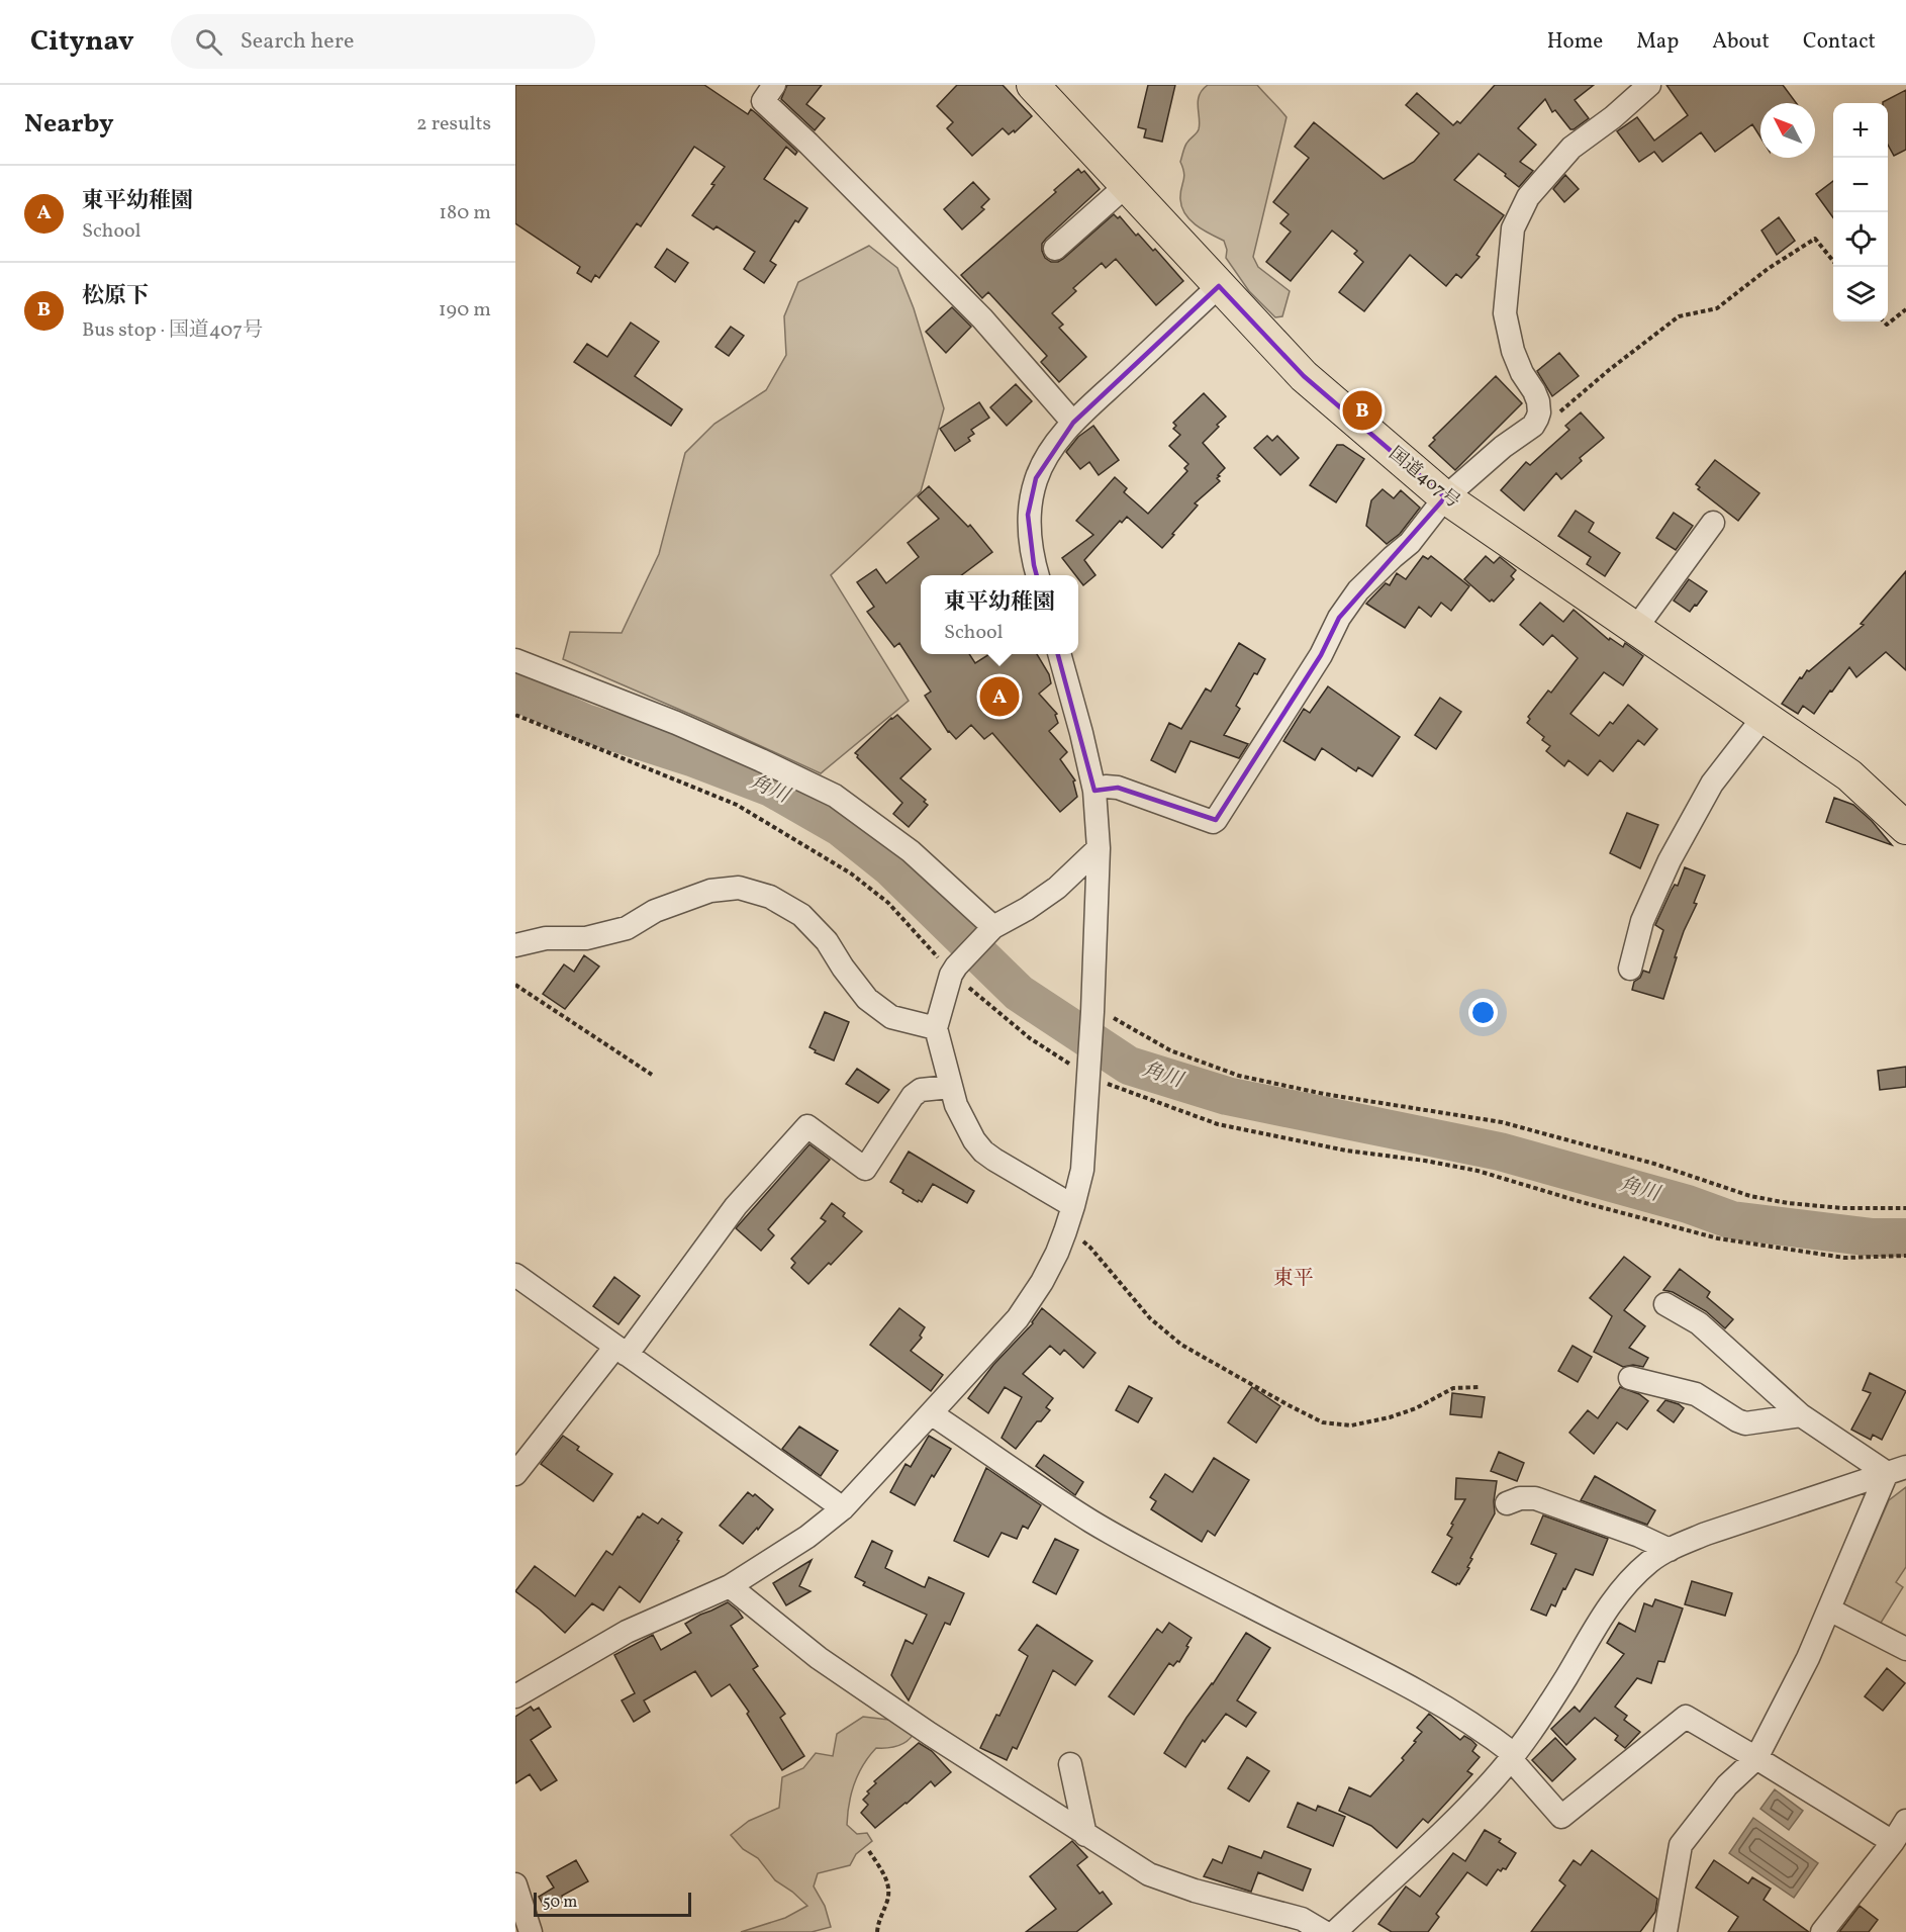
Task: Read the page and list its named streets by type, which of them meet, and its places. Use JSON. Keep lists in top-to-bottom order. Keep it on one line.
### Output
{"streets":{"highway":["国道407号"]},"districts":["東平"],"water":["角川"],"scale_bar":"50 m","north":"top left","page":{"header":"Citynav","search":"Search here","nav":["Home","Map","About","Contact"],"heading":["Nearby","2 results"],"map_buttons":["+","−"],"list":[{"mark":"A","name":"東平幼稚園","note":"School","value":"180 m"},{"mark":"B","name":"松原下","note":"Bus stop · 国道407号","value":"190 m"}],"pins":["B","A"],"popup":["東平幼稚園","School"],"scale":"50 m"}}
